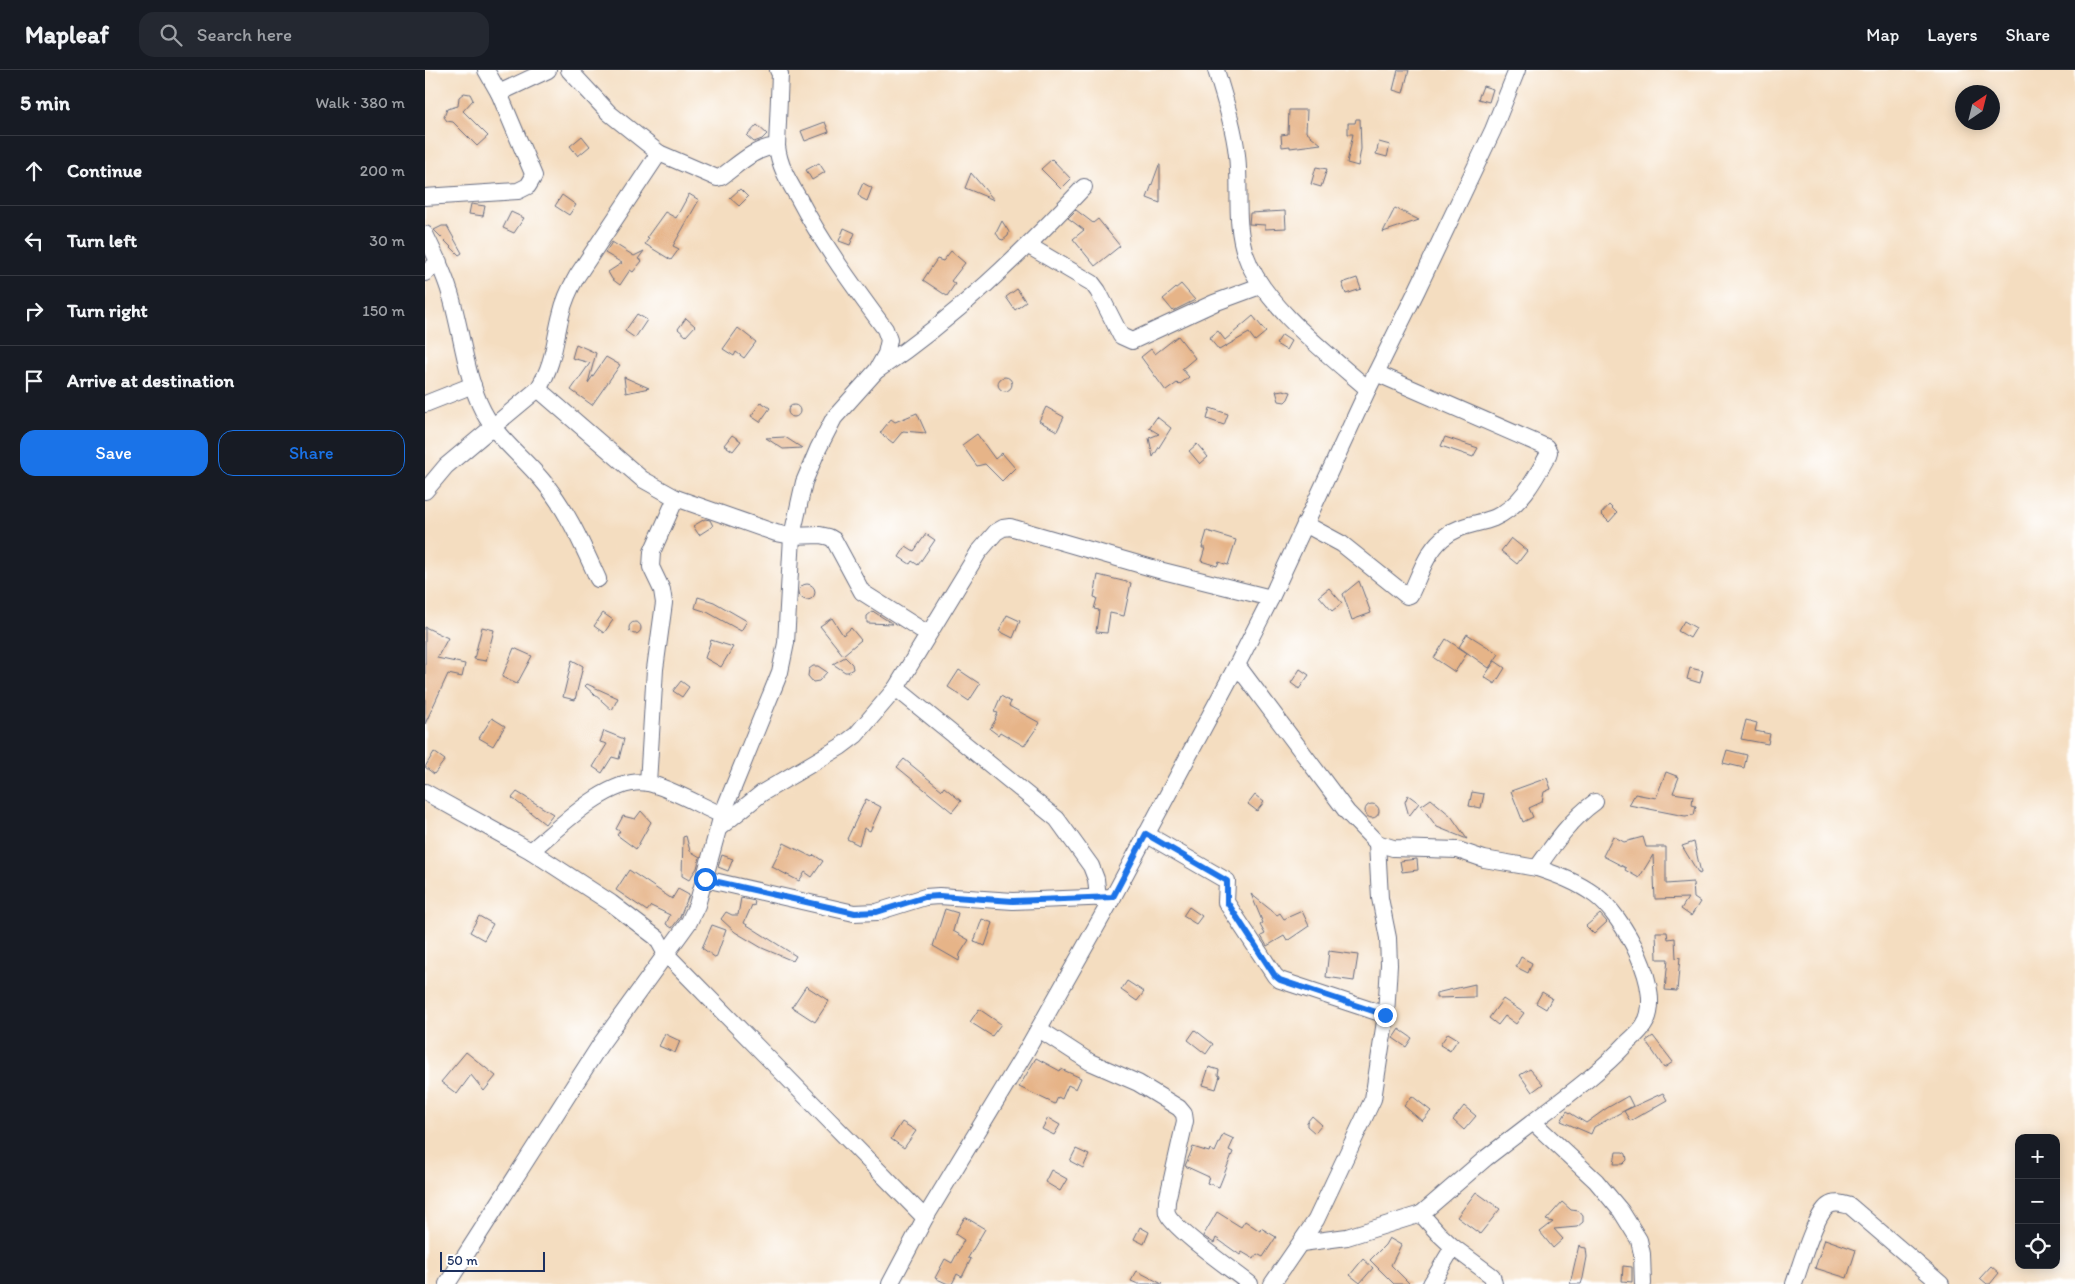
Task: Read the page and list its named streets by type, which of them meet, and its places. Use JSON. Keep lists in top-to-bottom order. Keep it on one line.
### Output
{"scale_bar":"50 m","north":"top right","page":{"header":"Mapleaf","search":"Search here","nav":["Map","Layers","Share"],"heading":["5 min","Walk · 380 m"],"list":[["Continue","200 m"],["Turn left","30 m"],["Turn right","150 m"],"Arrive at destination"],"buttons":["Save","Share"],"map_buttons":["+","−"],"scale":"50 m"}}
